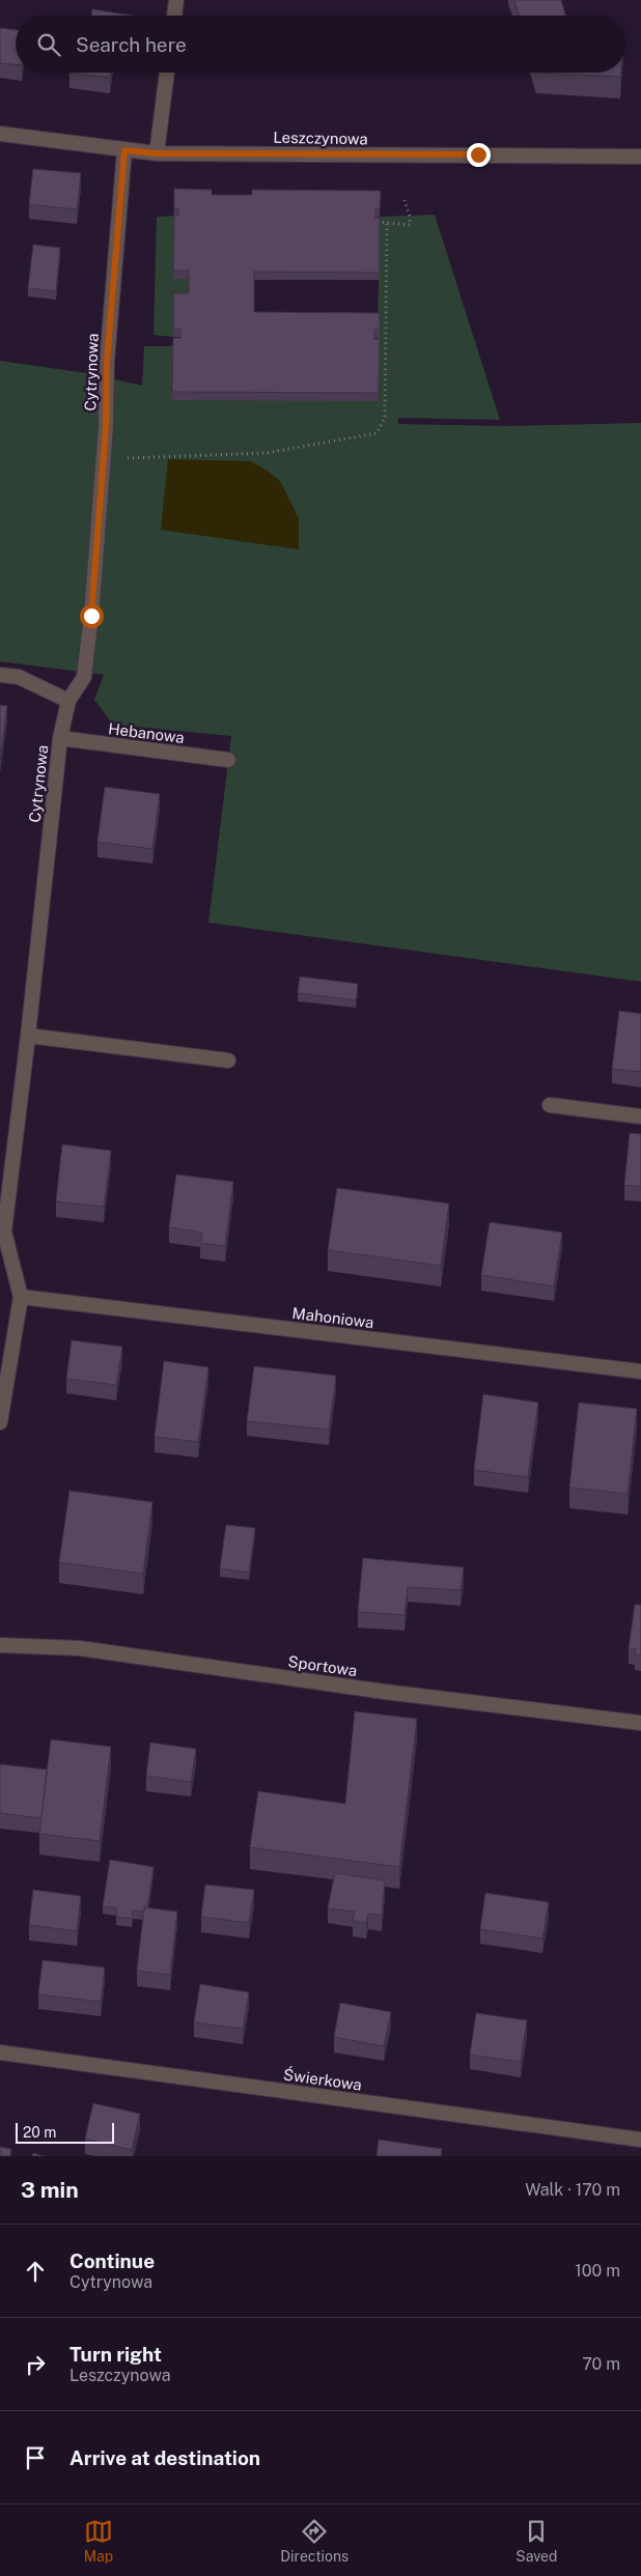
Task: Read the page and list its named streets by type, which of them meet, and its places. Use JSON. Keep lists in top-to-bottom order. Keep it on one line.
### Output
{"streets":{"street":["Leszczynowa","Cytrynowa","Hebanowa","Mahoniowa","Sportowa","Świerkowa"]},"crossings":[["Leszczynowa","Cytrynowa"],["Cytrynowa","Hebanowa"],["Cytrynowa","Mahoniowa"]],"scale_bar":"20 m","page":{"search":"Search here","scale":"20 m","heading":["3 min","Walk · 170 m"],"list":[["Continue","Cytrynowa","100 m"],["Turn right","Leszczynowa","70 m"],"Arrive at destination"],"nav":["Map","Directions","Saved"]}}
